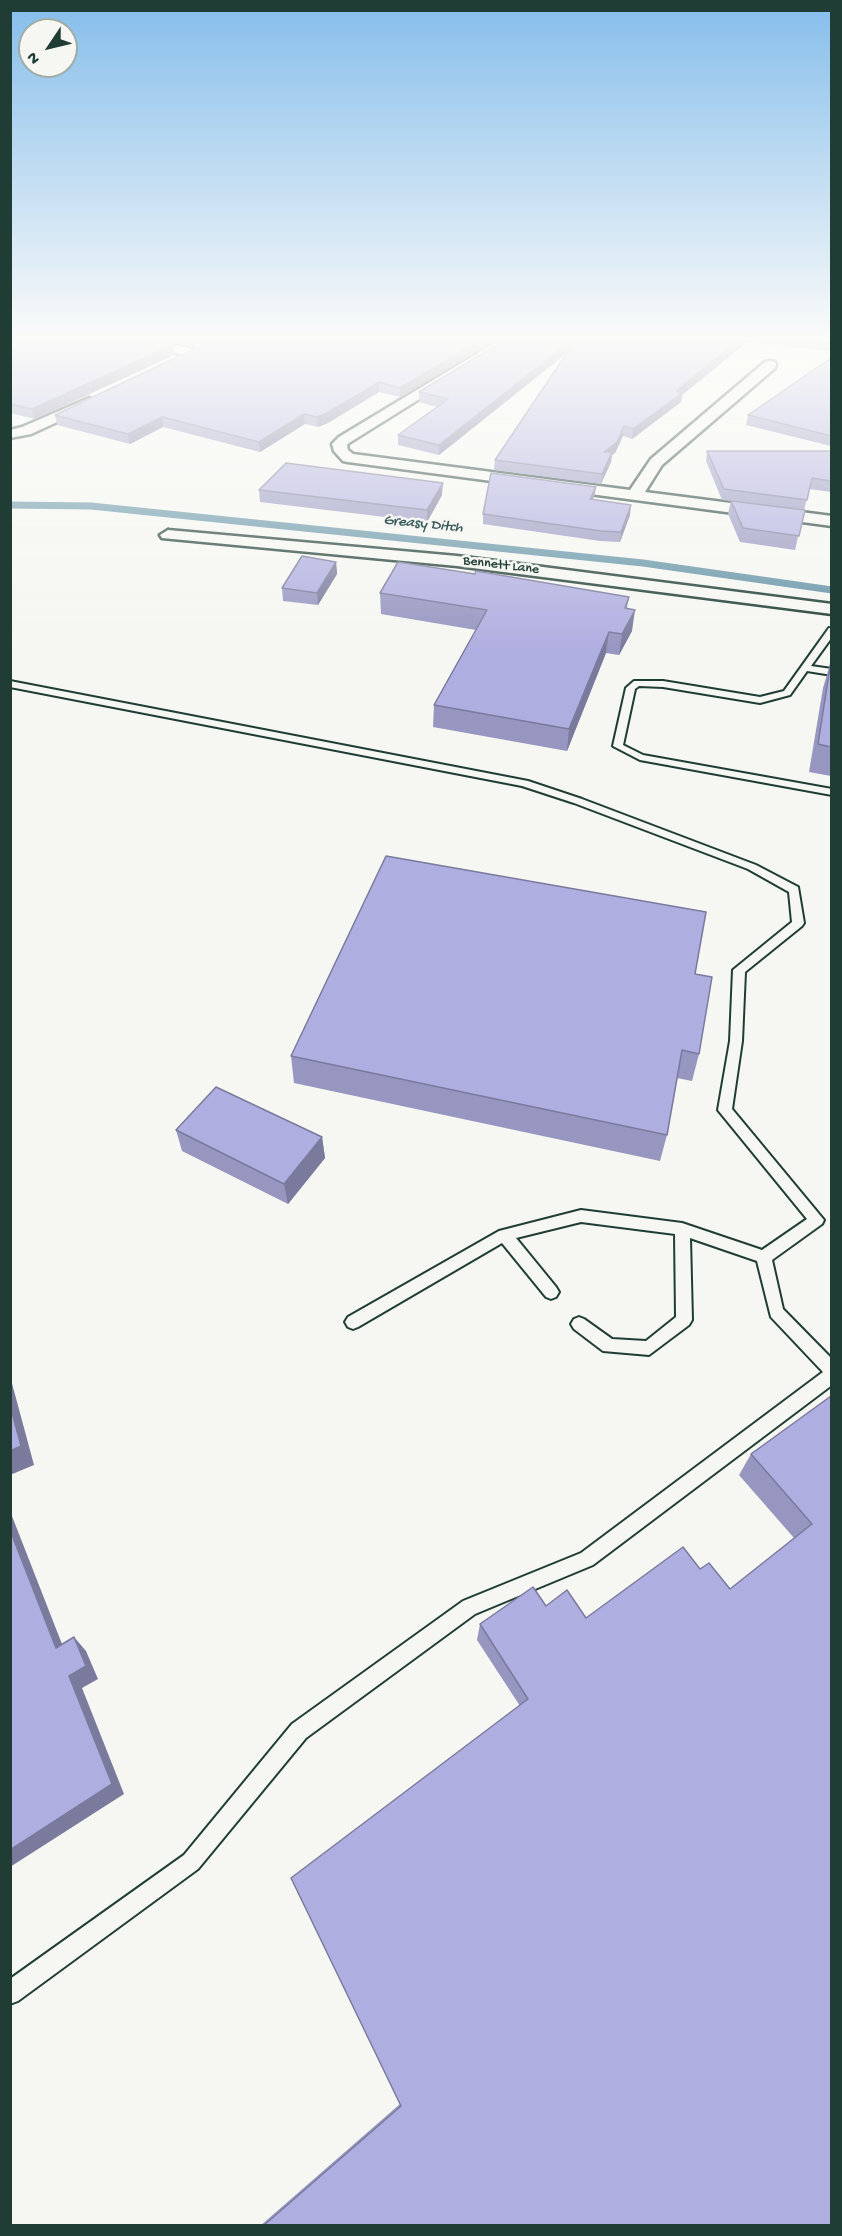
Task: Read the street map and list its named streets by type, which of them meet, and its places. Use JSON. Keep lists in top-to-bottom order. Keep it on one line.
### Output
{"streets":{"street":["Bennett Lane"]},"water":["Greasy Ditch"],"north":"bottom left"}
